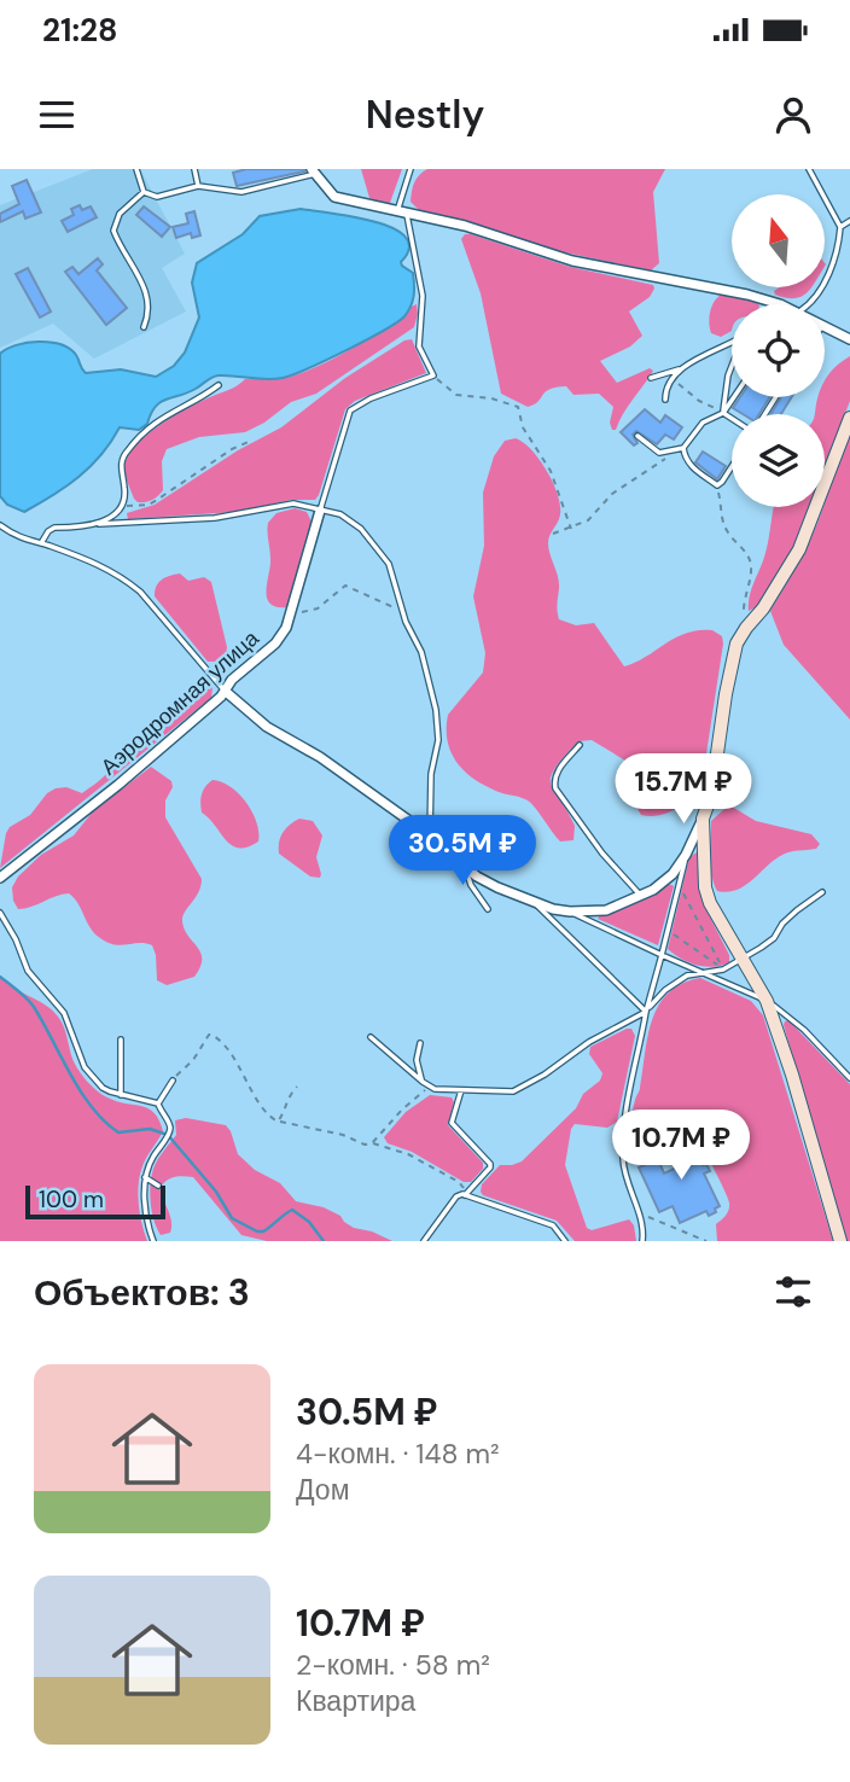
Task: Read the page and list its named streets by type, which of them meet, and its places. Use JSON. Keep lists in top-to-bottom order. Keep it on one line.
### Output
{"streets":{"street":["Аэродромная улица"]},"scale_bar":"100 m","north":"top","page":{"status":"21:28","header":"Nestly","price":["15.7M ₽","30.5M ₽","10.7M ₽"],"scale":"100 m","heading":"Объектов: 3","list":[{"name":"30.5M ₽","note":"4-комн. · 148 m² · Дом"},{"name":"10.7M ₽","note":"2-комн. · 58 m² · Квартира"}]}}
